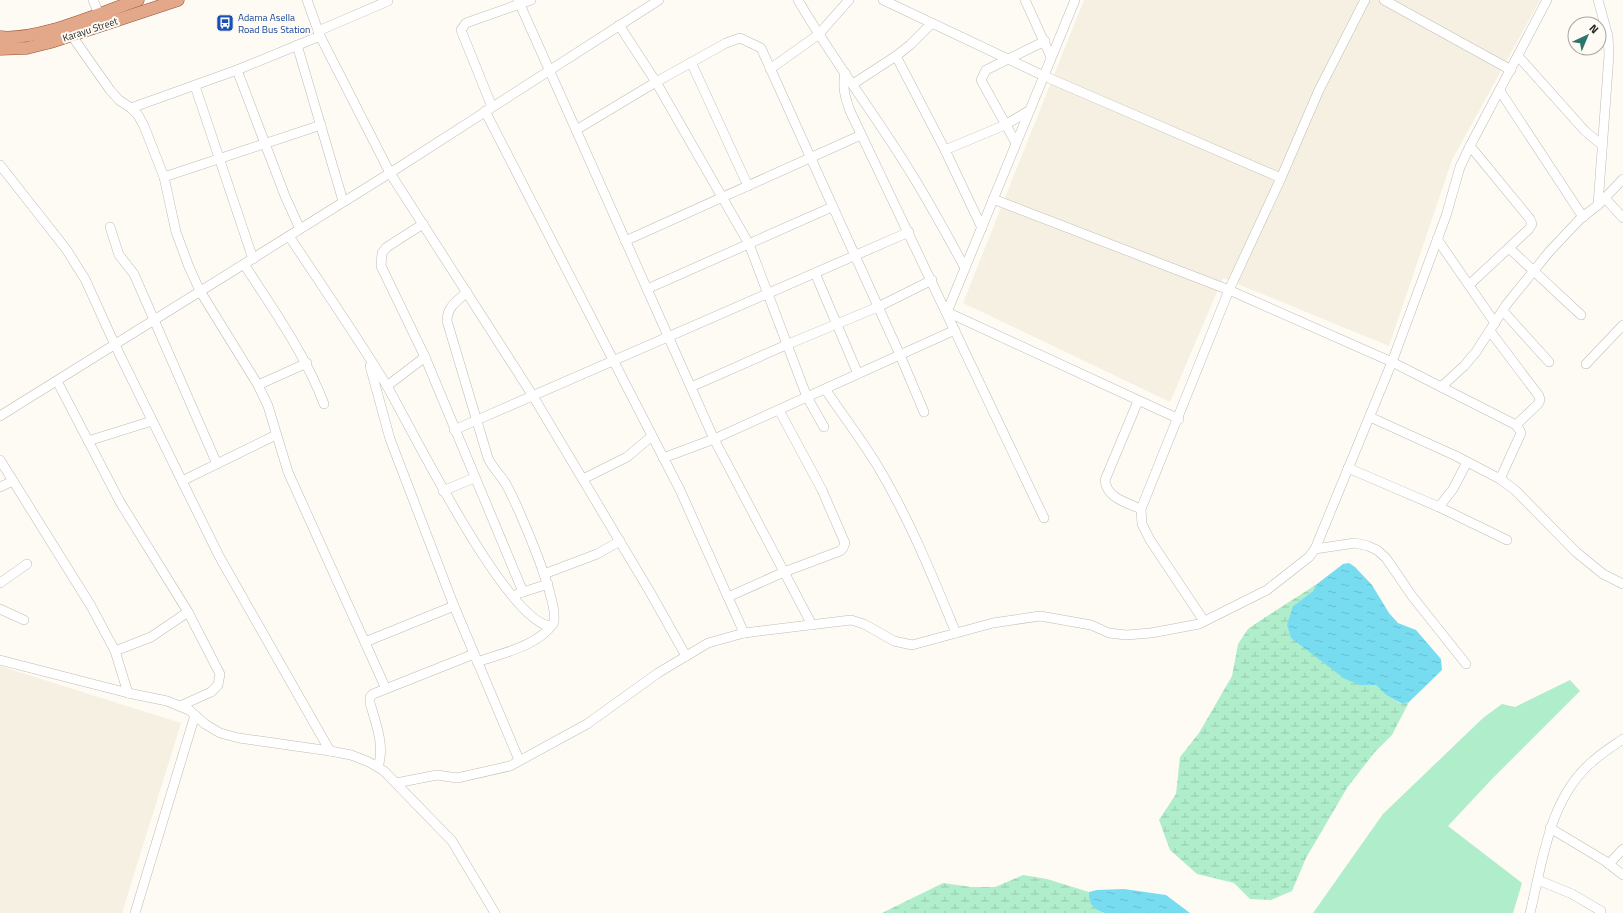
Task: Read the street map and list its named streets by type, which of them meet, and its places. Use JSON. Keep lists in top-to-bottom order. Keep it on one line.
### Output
{"streets":{"main road":["Karayu Street"]},"places":{"bus stop":["Adama Asella Road Bus Station"]},"north":"top right"}
